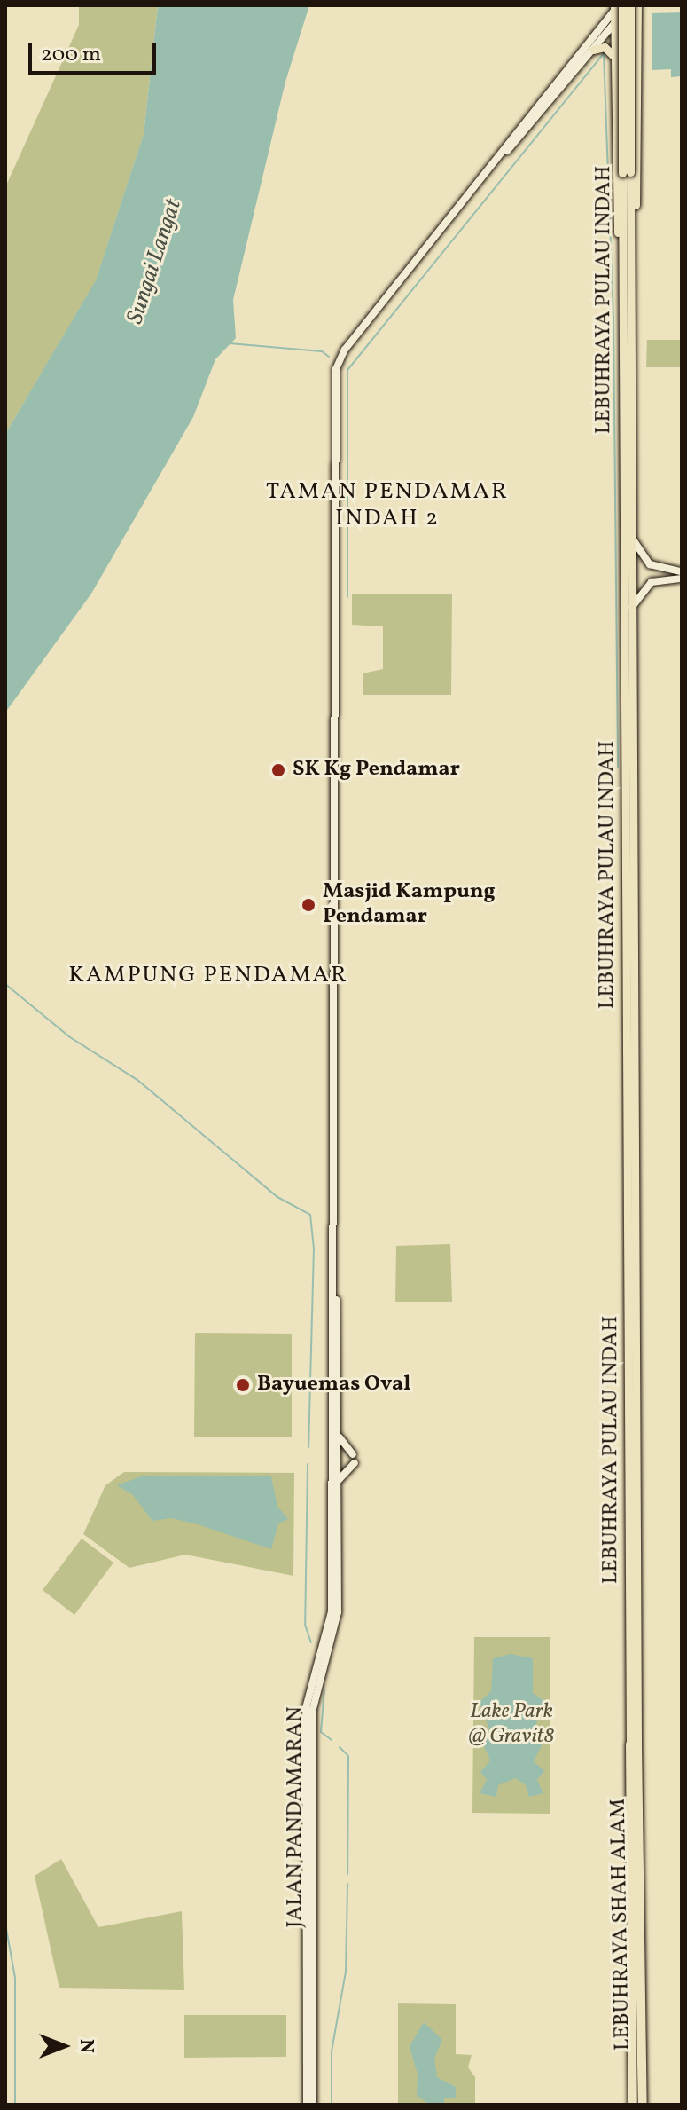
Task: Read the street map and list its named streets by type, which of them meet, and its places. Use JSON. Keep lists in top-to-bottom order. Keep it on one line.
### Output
{"streets":{"highway":["LEBUHRAYA SHAH ALAM"],"main road":["LEBUHRAYA PULAU INDAH","JALAN PANDAMARAN"]},"crossings":[["LEBUHRAYA PULAU INDAH","JALAN PANDAMARAN"],["LEBUHRAYA PULAU INDAH","LEBUHRAYA SHAH ALAM"]],"districts":["TAMAN PENDAMAR INDAH 2","KAMPUNG PENDAMAR"],"water":["Sungai Langat"],"parks":["Lake Park @ Gravit8"],"places":["SK Kg Pendamar","Masjid Kampung Pendamar","Bayuemas Oval"],"scale_bar":"200 m","north":"right"}
